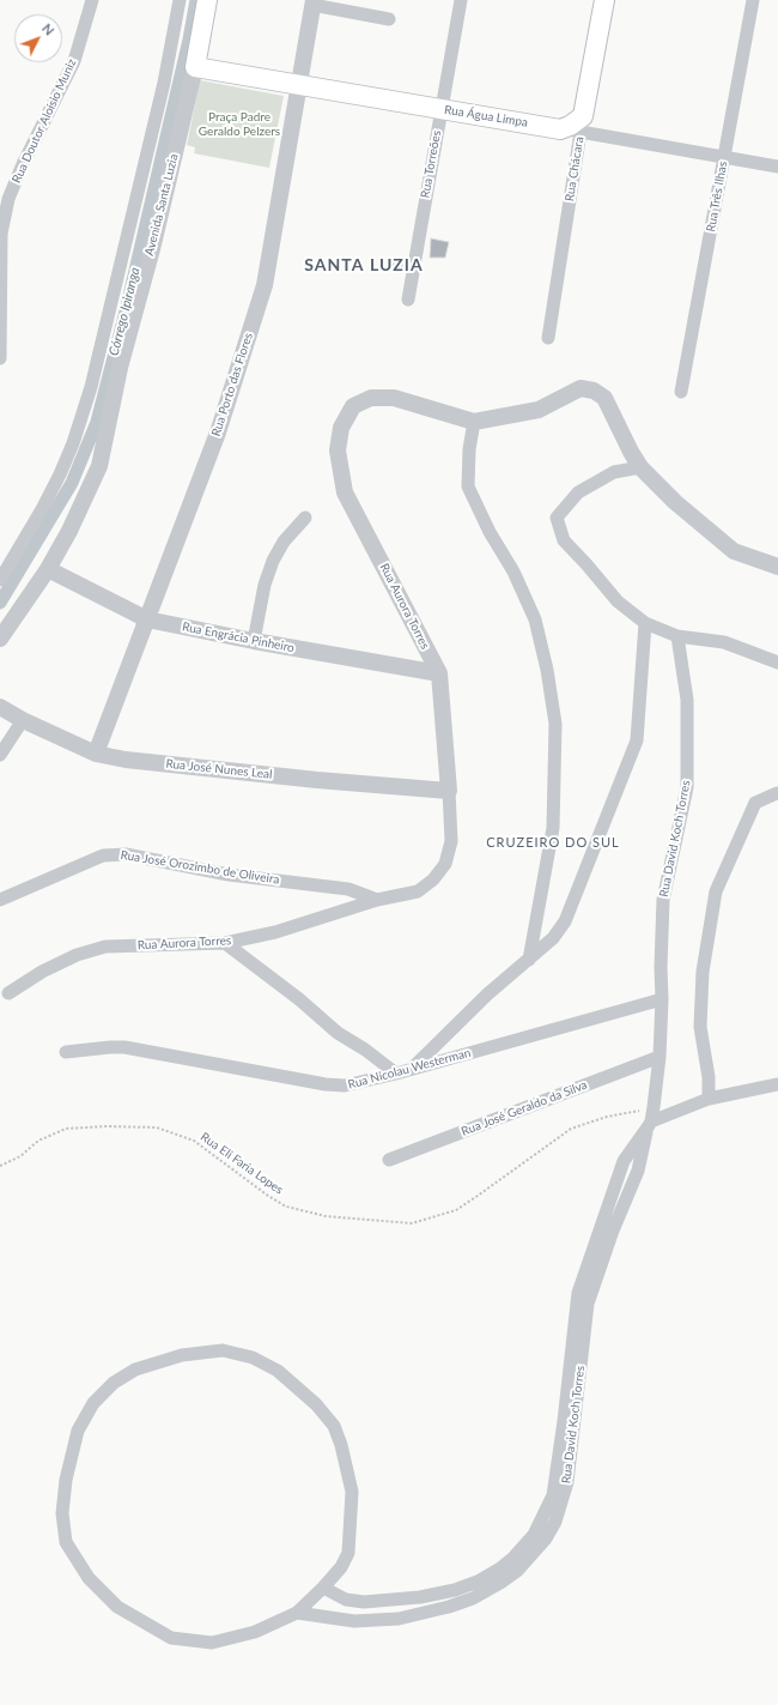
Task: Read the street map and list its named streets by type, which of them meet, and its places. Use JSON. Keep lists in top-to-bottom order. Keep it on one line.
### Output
{"streets":{"main road":["Rua Água Limpa","Rua Chácara","Avenida Santa Luzia"],"street":["Rua Doutor Aloísio Muniz","Rua Torreões","Rua Três Ilhas","Rua Porto das Flores","Rua Aurora Torres","Rua Engrácia Pinheiro","Rua José Nunes Leal","Rua David Koch Torres","Rua José Orozimbo de Oliveira","Rua Nicolau Westerman","Rua José Geraldo da Silva"],"path":["Rua Eli Faria Lopes"]},"crossings":[["Rua Água Limpa","Rua Torreões"],["Rua Água Limpa","Rua Chácara"],["Rua Água Limpa","Avenida Santa Luzia"],["Rua Água Limpa","Rua Porto das Flores"],["Avenida Santa Luzia","Rua Engrácia Pinheiro"],["Rua Porto das Flores","Rua Engrácia Pinheiro"],["Rua Porto das Flores","Rua José Nunes Leal"],["Rua Aurora Torres","Rua Engrácia Pinheiro"],["Rua Aurora Torres","Rua José Nunes Leal"],["Rua Aurora Torres","Rua José Orozimbo de Oliveira"],["Rua David Koch Torres","Rua Nicolau Westerman"],["Rua David Koch Torres","Rua José Geraldo da Silva"],["Rua David Koch Torres","Rua Eli Faria Lopes"]],"districts":["SANTA LUZIA","CRUZEIRO DO SUL"],"water":["Córrego Ipiranga"],"parks":["Praça Padre Geraldo Pelzers"],"north":"top right"}
